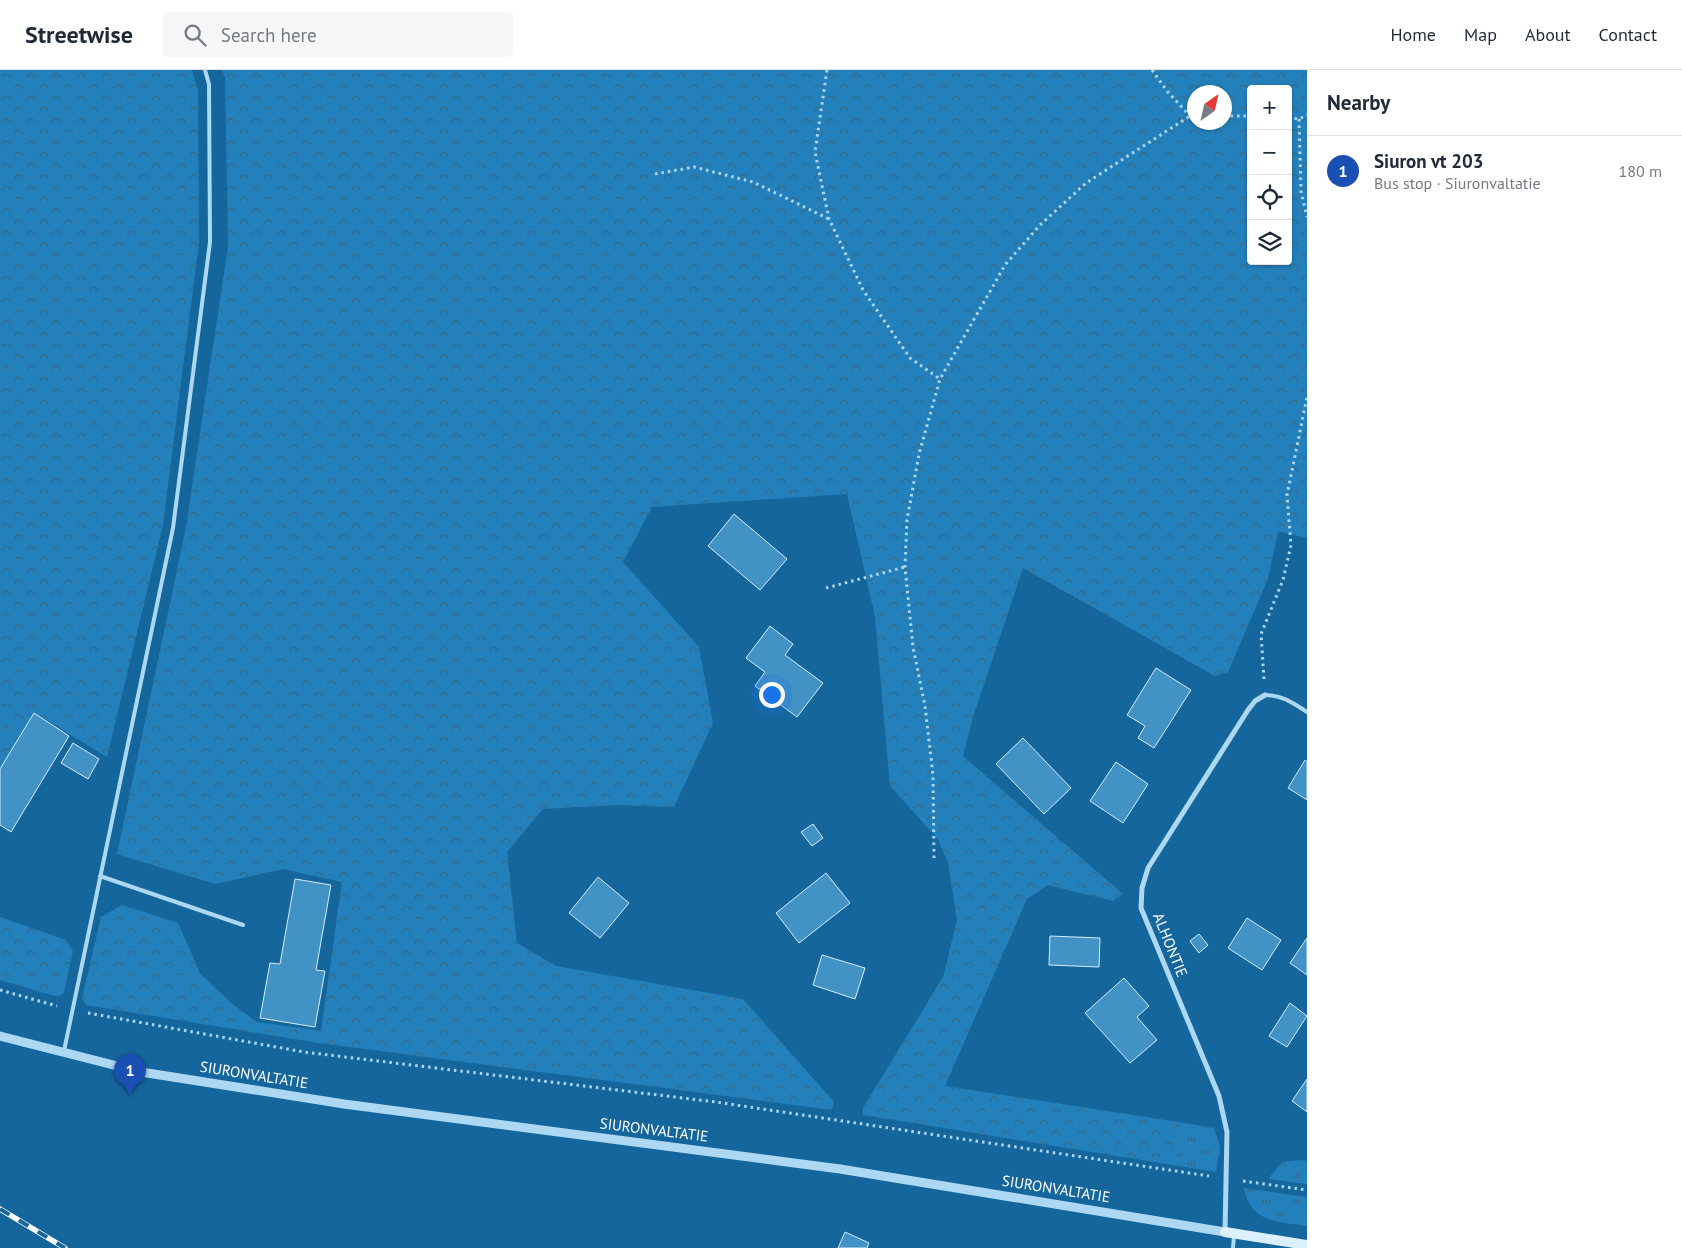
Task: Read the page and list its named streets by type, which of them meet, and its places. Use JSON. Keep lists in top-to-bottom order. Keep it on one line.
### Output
{"streets":{"main road":["SIURONVALTATIE"],"street":["ALHONTIE"]},"crossings":[["ALHONTIE","SIURONVALTATIE"]],"north":"top right","page":{"header":"Streetwise","search":"Search here","nav":["Home","Map","About","Contact"],"heading":"Nearby","map_buttons":["+","−"],"list":[{"mark":"1","name":"Siuron vt 203","note":"Bus stop · Siuronvaltatie","value":"180 m"}],"pins":"1"}}
